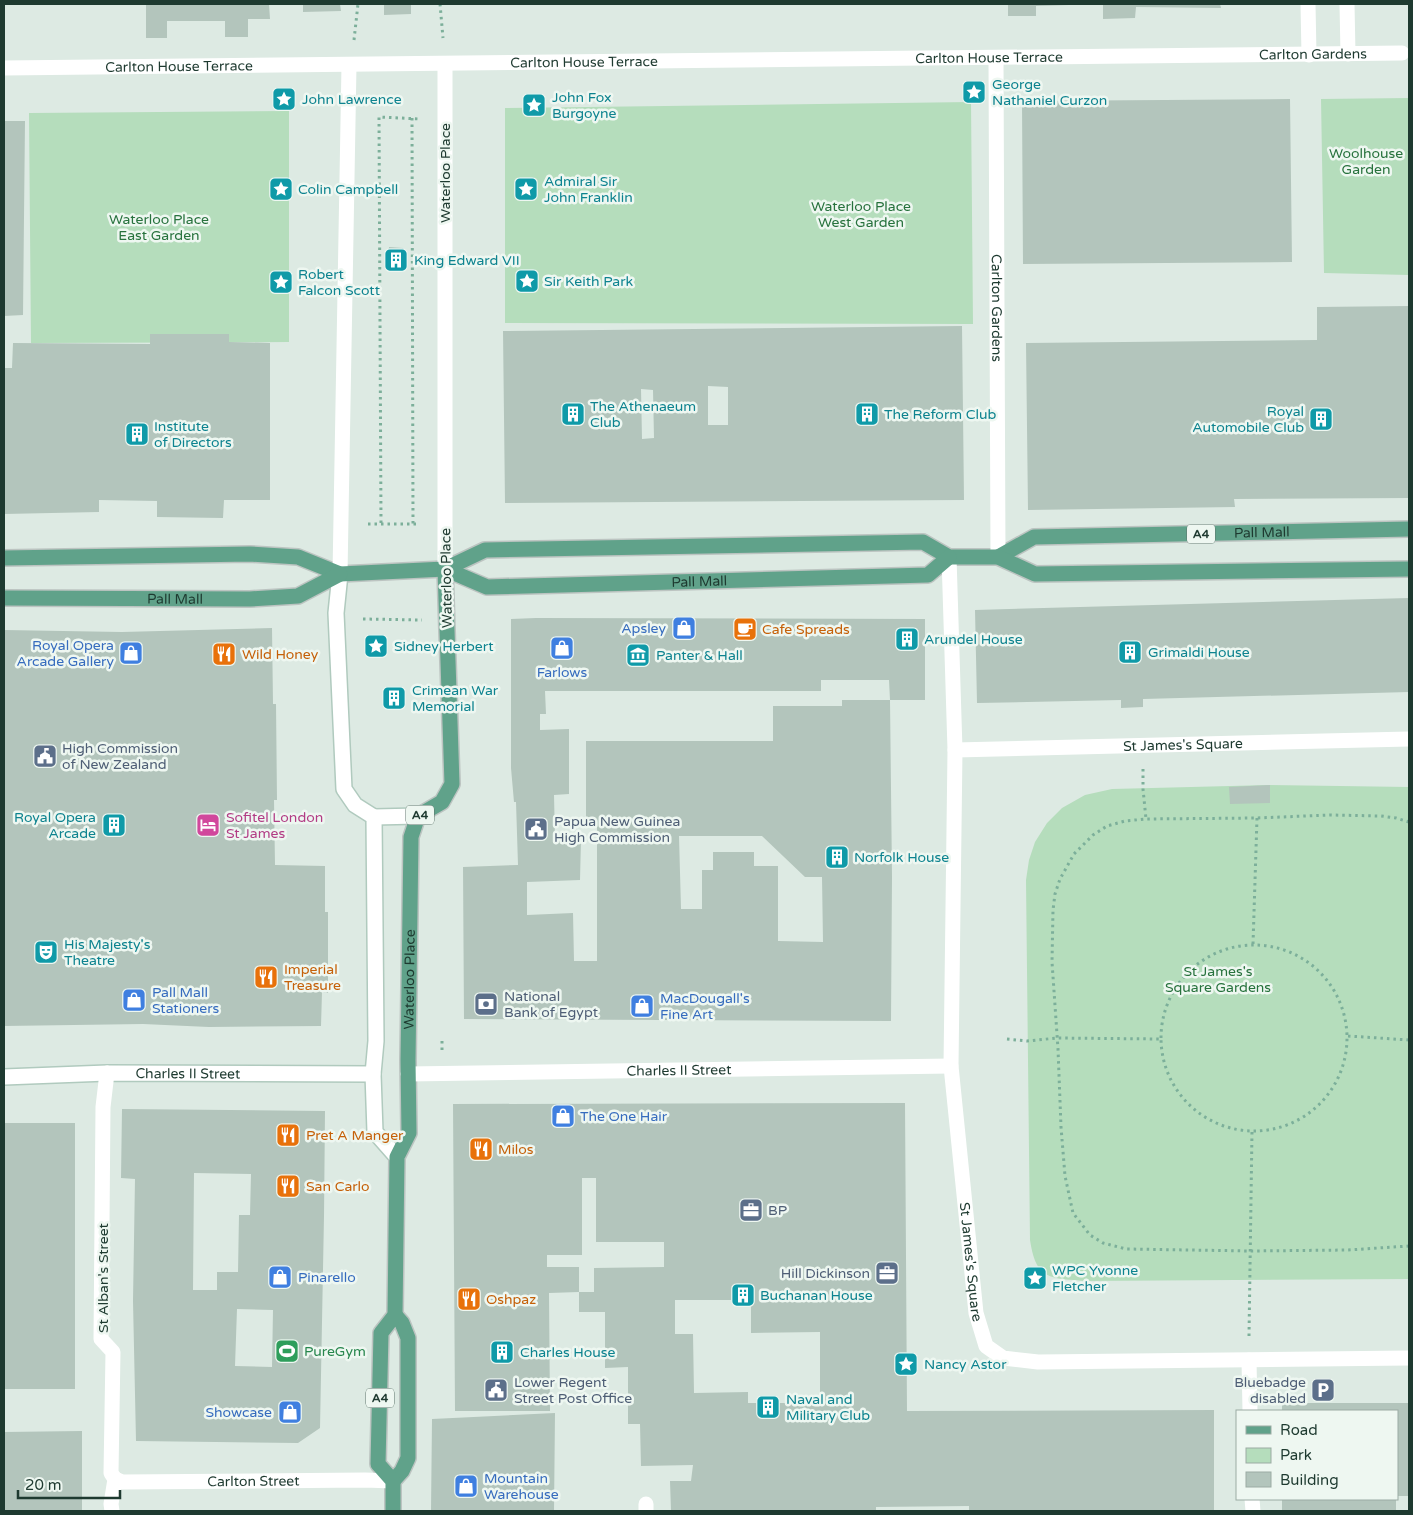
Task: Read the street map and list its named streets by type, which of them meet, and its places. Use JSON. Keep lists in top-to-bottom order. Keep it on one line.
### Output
{"streets":{"main road":["Waterloo Place","Pall Mall","A4"],"street":["Carlton Gardens","Carlton House Terrace","St James's Square","Charles II Street","St Alban's Street","Carlton Street"]},"crossings":[["Carlton Gardens","Carlton House Terrace"],["Carlton Gardens","Pall Mall"],["Carlton House Terrace","Waterloo Place"],["Waterloo Place","Pall Mall"],["Waterloo Place","A4"],["Waterloo Place","Charles II Street"],["Pall Mall","St James's Square"],["A4","Charles II Street"],["A4","Carlton Street"],["St James's Square","Charles II Street"],["Charles II Street","St Alban's Street"],["St Alban's Street","Carlton Street"]],"parks":["Woolhouse Garden","Waterloo Place West Garden","Waterloo Place East Garden","St James's Square Gardens"],"places":{"place":["George Nathaniel Curzon","John Lawrence","John Fox Burgoyne","Colin Campbell","Admiral Sir John Franklin","Sir Keith Park","Robert Falcon Scott","Sidney Herbert","WPC Yvonne Fletcher","Nancy Astor"],"building":["King Edward VII","The Athenaeum Club","The Reform Club","Royal Automobile Club","Institute of Directors","Arundel House","Grimaldi House","Crimean War Memorial","Royal Opera Arcade","Norfolk House","Buchanan House","Charles House","Naval and Military Club"],"shop":["Apsley","Farlows","Royal Opera Arcade Gallery","Pall Mall Stationers","MacDougall's Fine Art","The One Hair","Pinarello","Showcase","Mountain Warehouse"],"cafe":["Cafe Spreads"],"restaurant":["Wild Honey","Imperial Treasure","Pret A Manger","Milos","San Carlo","Oshpaz"],"museum":["Panter & Hall"],"public building":["High Commission of New Zealand","Papua New Guinea High Commission","Lower Regent Street Post Office"],"hotel":["Sofitel London St James"],"theatre":["His Majesty's Theatre"],"bank":["National Bank of Egypt"],"office":["BP","Hill Dickinson"],"sports":["PureGym"],"parking":["Bluebadge disabled"]},"legend":["Road","Park","Building"],"scale_bar":"20 m"}
